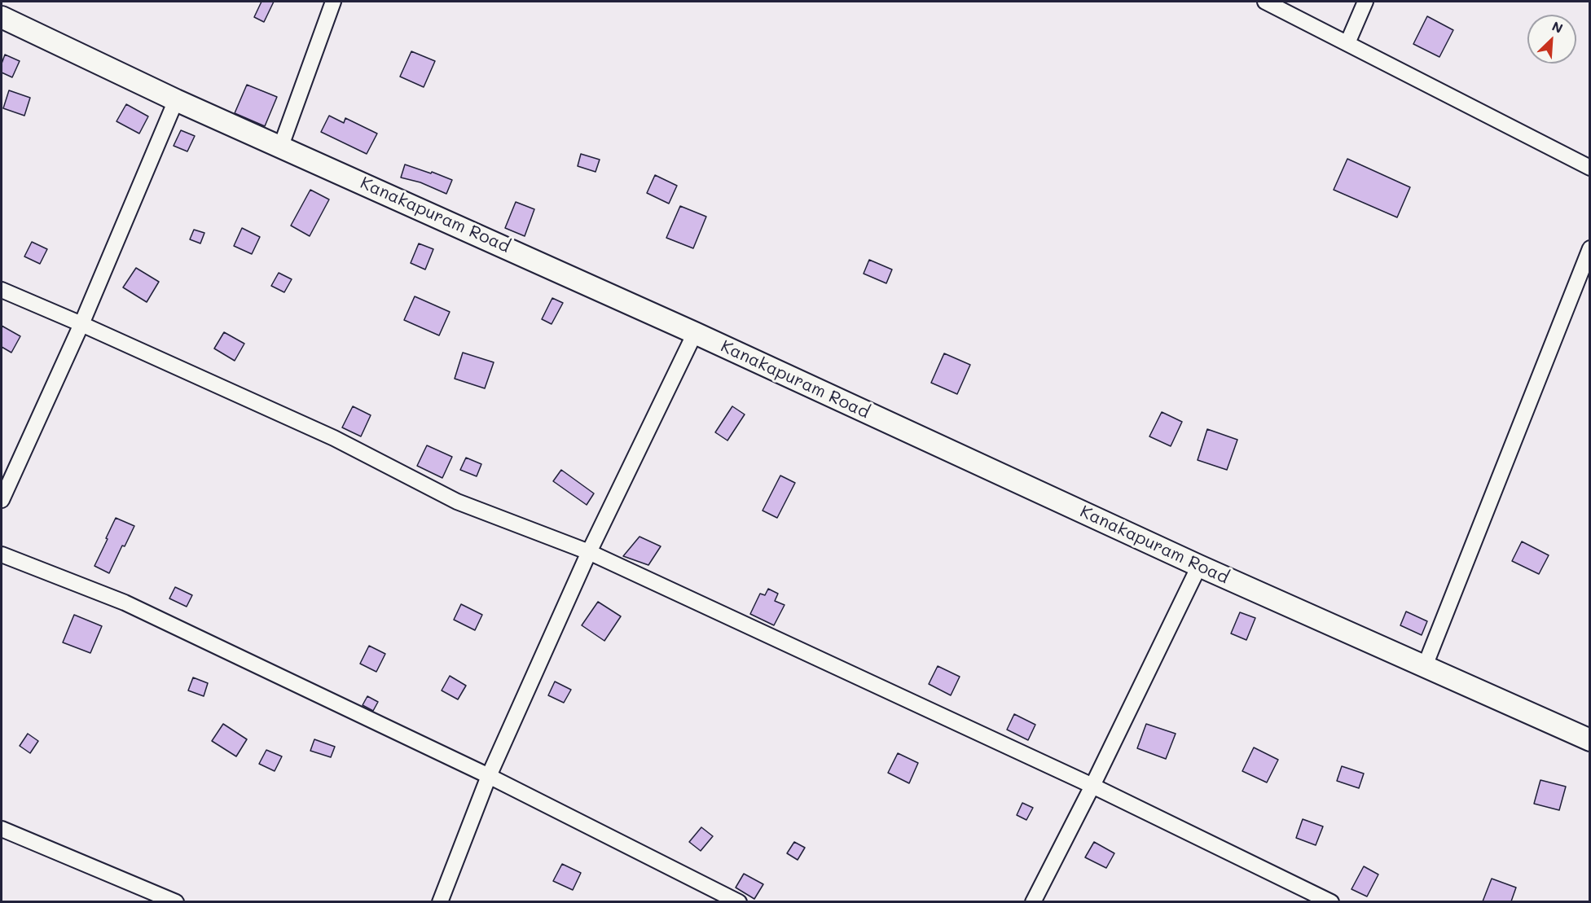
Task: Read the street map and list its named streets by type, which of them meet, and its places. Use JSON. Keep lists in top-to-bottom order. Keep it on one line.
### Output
{"streets":{"street":["Kanakapuram Road"]},"north":"top right"}
